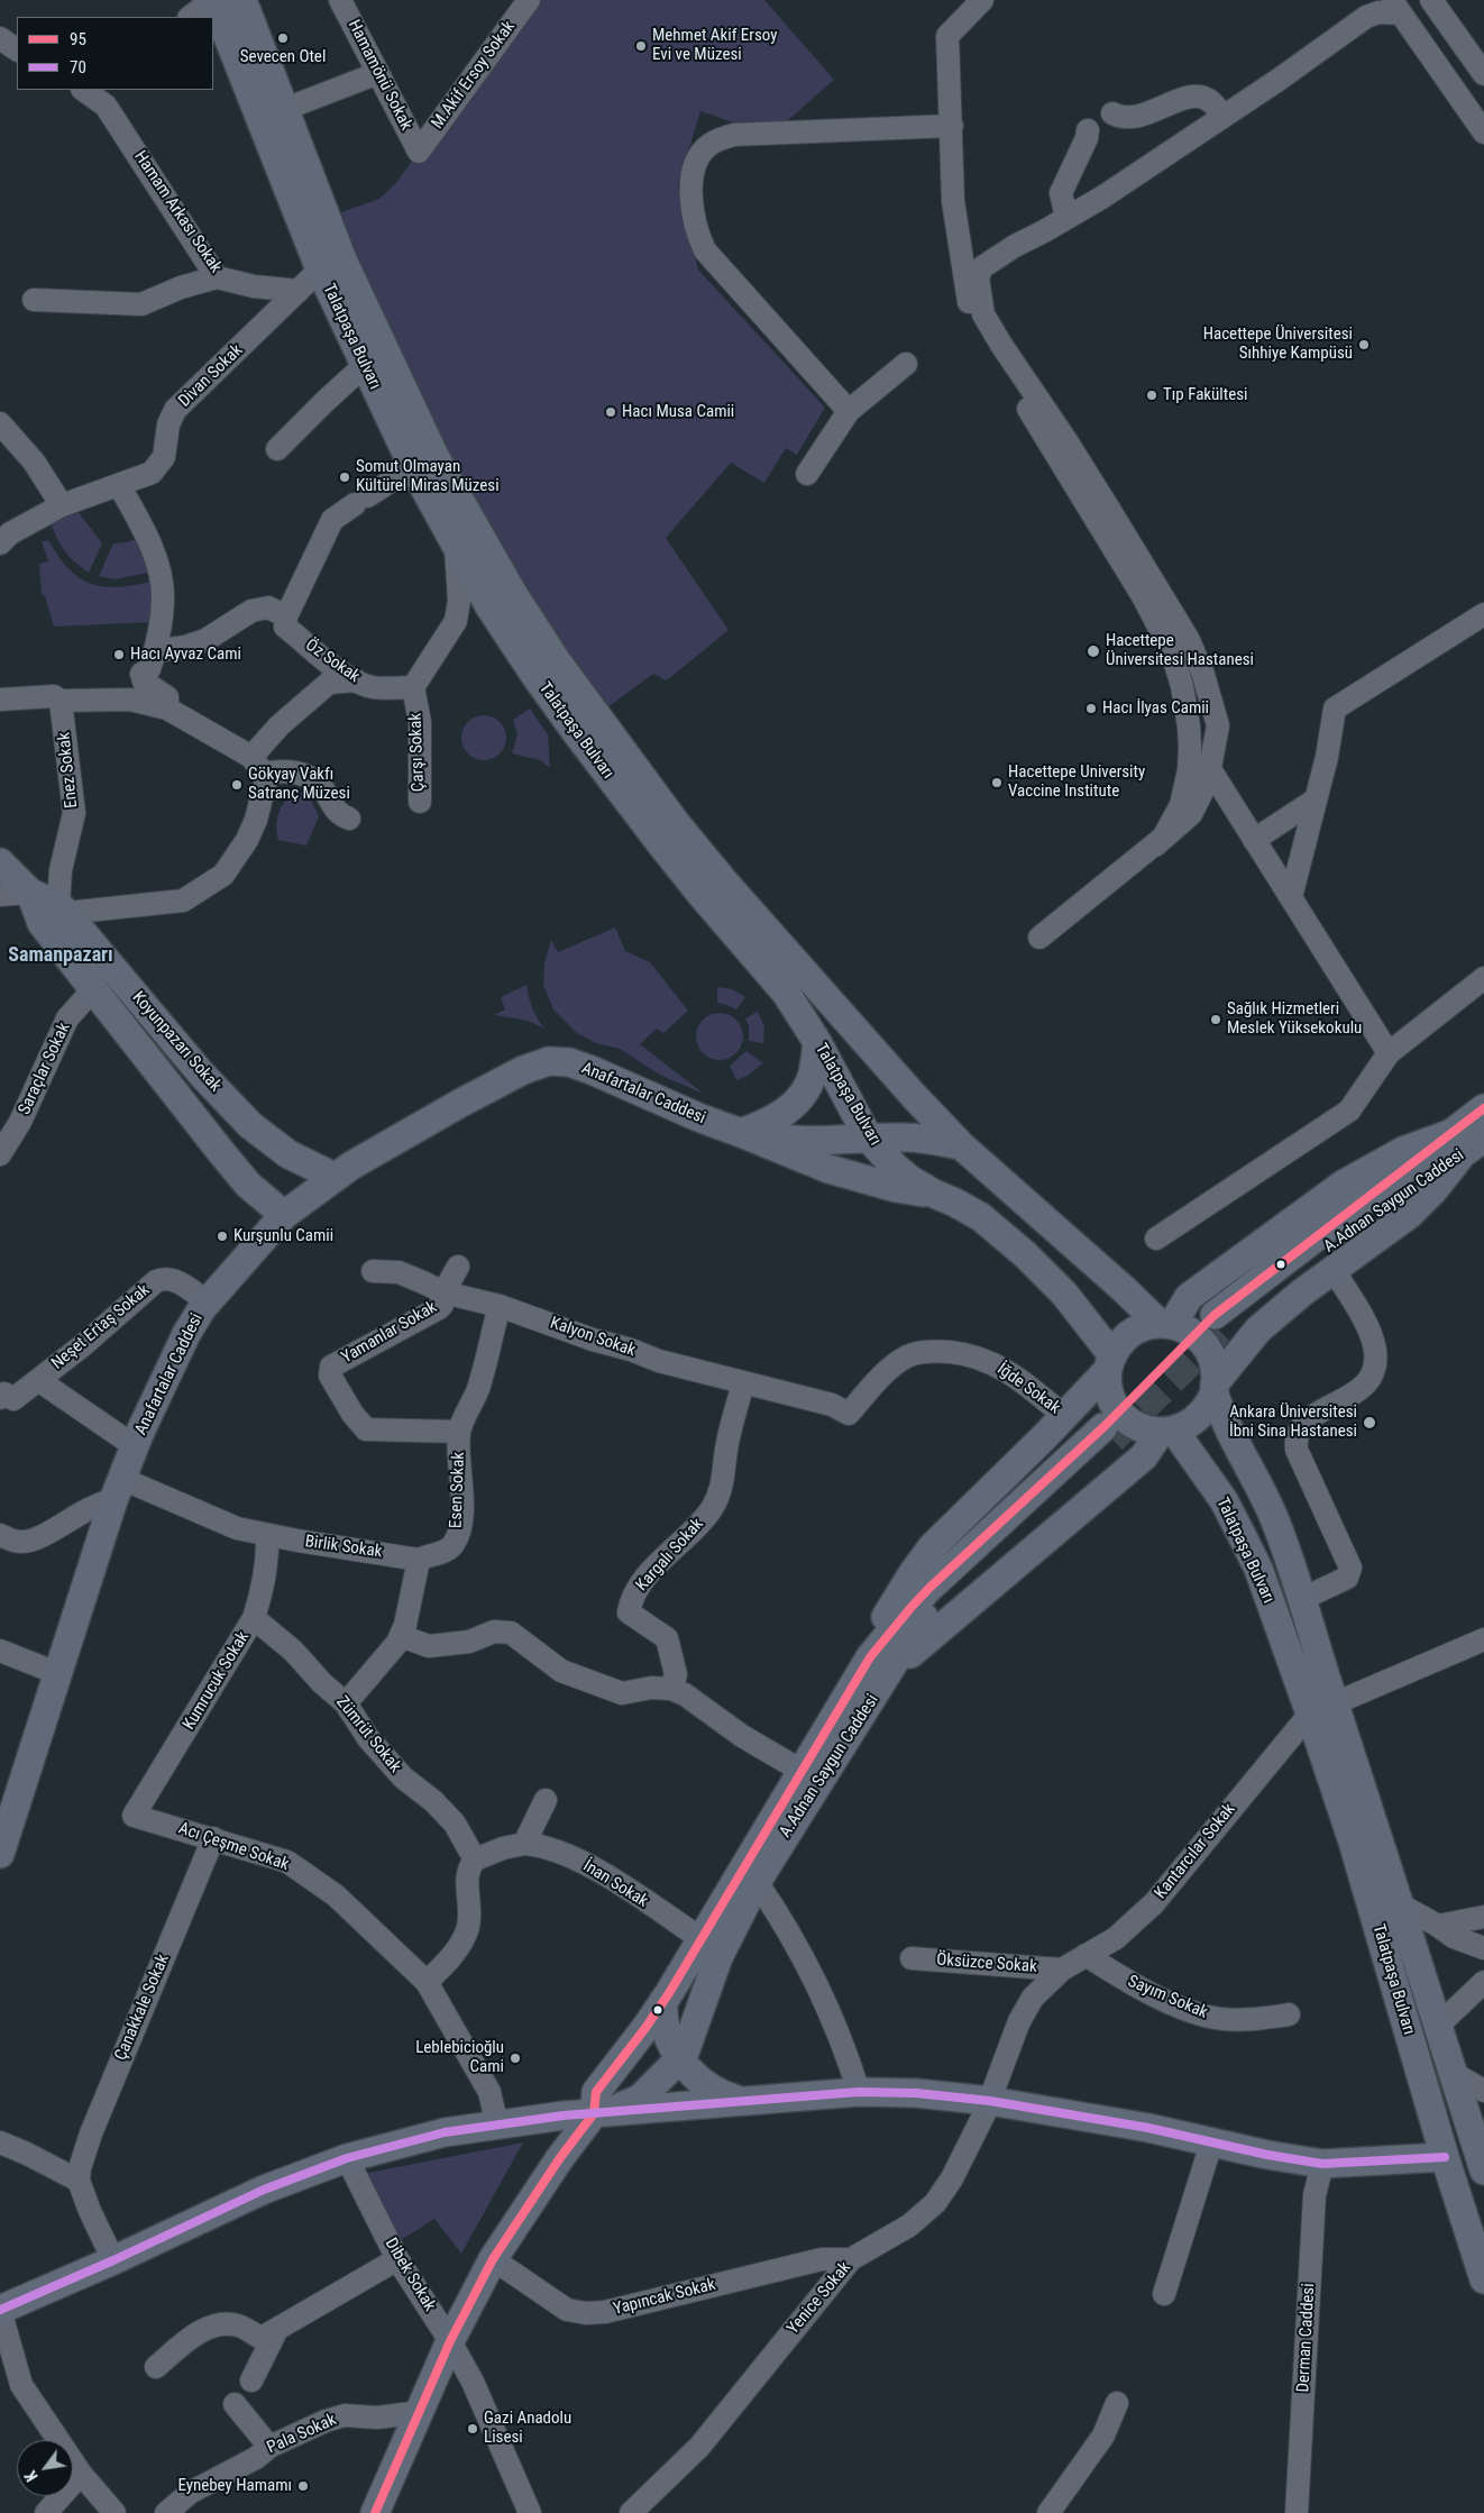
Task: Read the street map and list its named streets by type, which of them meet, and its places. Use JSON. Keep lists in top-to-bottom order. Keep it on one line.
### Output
{"streets":{"main road":["Talatpaşa Bulvarı","Koyunpazarı Sokak","Anafartalar Caddesi","A.Adnan Saygun Caddesi"],"street":["Hamamönü Sokak","M.Akif Ersoy Sokak","Hamam Arkası Sokak","Divan Sokak","Öz Sokak","Çarşı Sokak","Enez Sokak","Saraçlar Sokak","Neşet Ertaş Sokak","Yamanlar Sokak","Kalyon Sokak","İğde Sokak","Esen Sokak","Birlik Sokak","Kargalı Sokak","Kumrucuk Sokak","Zümrüt Sokak","Acı Çeşme Sokak","Kantarcılar Sokak","İnan Sokak","Öksüzce Sokak","Sayım Sokak","Çanakkale Sokak","Dibek Sokak","Yapıncak Sokak","Yenice Sokak","Derman Caddesi","Pala Sokak"]},"crossings":[["Hamamönü Sokak","M.Akif Ersoy Sokak"],["Hamam Arkası Sokak","Divan Sokak"],["Talatpaşa Bulvarı","Divan Sokak"],["Talatpaşa Bulvarı","Öz Sokak"],["Talatpaşa Bulvarı","Çarşı Sokak"],["Talatpaşa Bulvarı","Kantarcılar Sokak"],["Öz Sokak","Çarşı Sokak"],["Enez Sokak","Koyunpazarı Sokak"],["Koyunpazarı Sokak","Saraçlar Sokak"],["Koyunpazarı Sokak","Anafartalar Caddesi"],["Anafartalar Caddesi","Neşet Ertaş Sokak"],["Anafartalar Caddesi","Birlik Sokak"],["A.Adnan Saygun Caddesi","İnan Sokak"],["A.Adnan Saygun Caddesi","Dibek Sokak"],["A.Adnan Saygun Caddesi","Yapıncak Sokak"],["A.Adnan Saygun Caddesi","Pala Sokak"],["Yamanlar Sokak","Kalyon Sokak"],["Yamanlar Sokak","Esen Sokak"],["Kalyon Sokak","İğde Sokak"],["Kalyon Sokak","Esen Sokak"],["Kalyon Sokak","Kargalı Sokak"],["Esen Sokak","Birlik Sokak"],["Birlik Sokak","Kumrucuk Sokak"],["Kumrucuk Sokak","Zümrüt Sokak"],["Kumrucuk Sokak","Acı Çeşme Sokak"],["Acı Çeşme Sokak","Çanakkale Sokak"],["Kantarcılar Sokak","Öksüzce Sokak"],["Kantarcılar Sokak","Sayım Sokak"],["Kantarcılar Sokak","Yenice Sokak"],["Öksüzce Sokak","Yenice Sokak"],["Yapıncak Sokak","Yenice Sokak"]],"districts":["Samanpazarı"],"places":["Sevecen Otel","Mehmet Akif Ersoy Evi ve Müzesi","Hacettepe Üniversitesi Sıhhiye Kampüsü","Tıp Fakültesi","Hacı Musa Camii","Somut Olmayan Kültürel Miras Müzesi","Hacettepe Üniversitesi Hastanesi","Hacı Ayvaz Cami","Hacı İlyas Camii","Hacettepe University Vaccine Institute","Gökyay Vakfı Satranç Müzesi","Sağlık Hizmetleri Meslek Yüksekokulu","Kurşunlu Camii","Ankara Üniversitesi İbni Sina Hastanesi","Leblebicioğlu Cami","Gazi Anadolu Lisesi","Eynebey Hamamı"],"lines":["transit line 95","transit line 70"],"legend":["95","70"],"north":"bottom left"}
